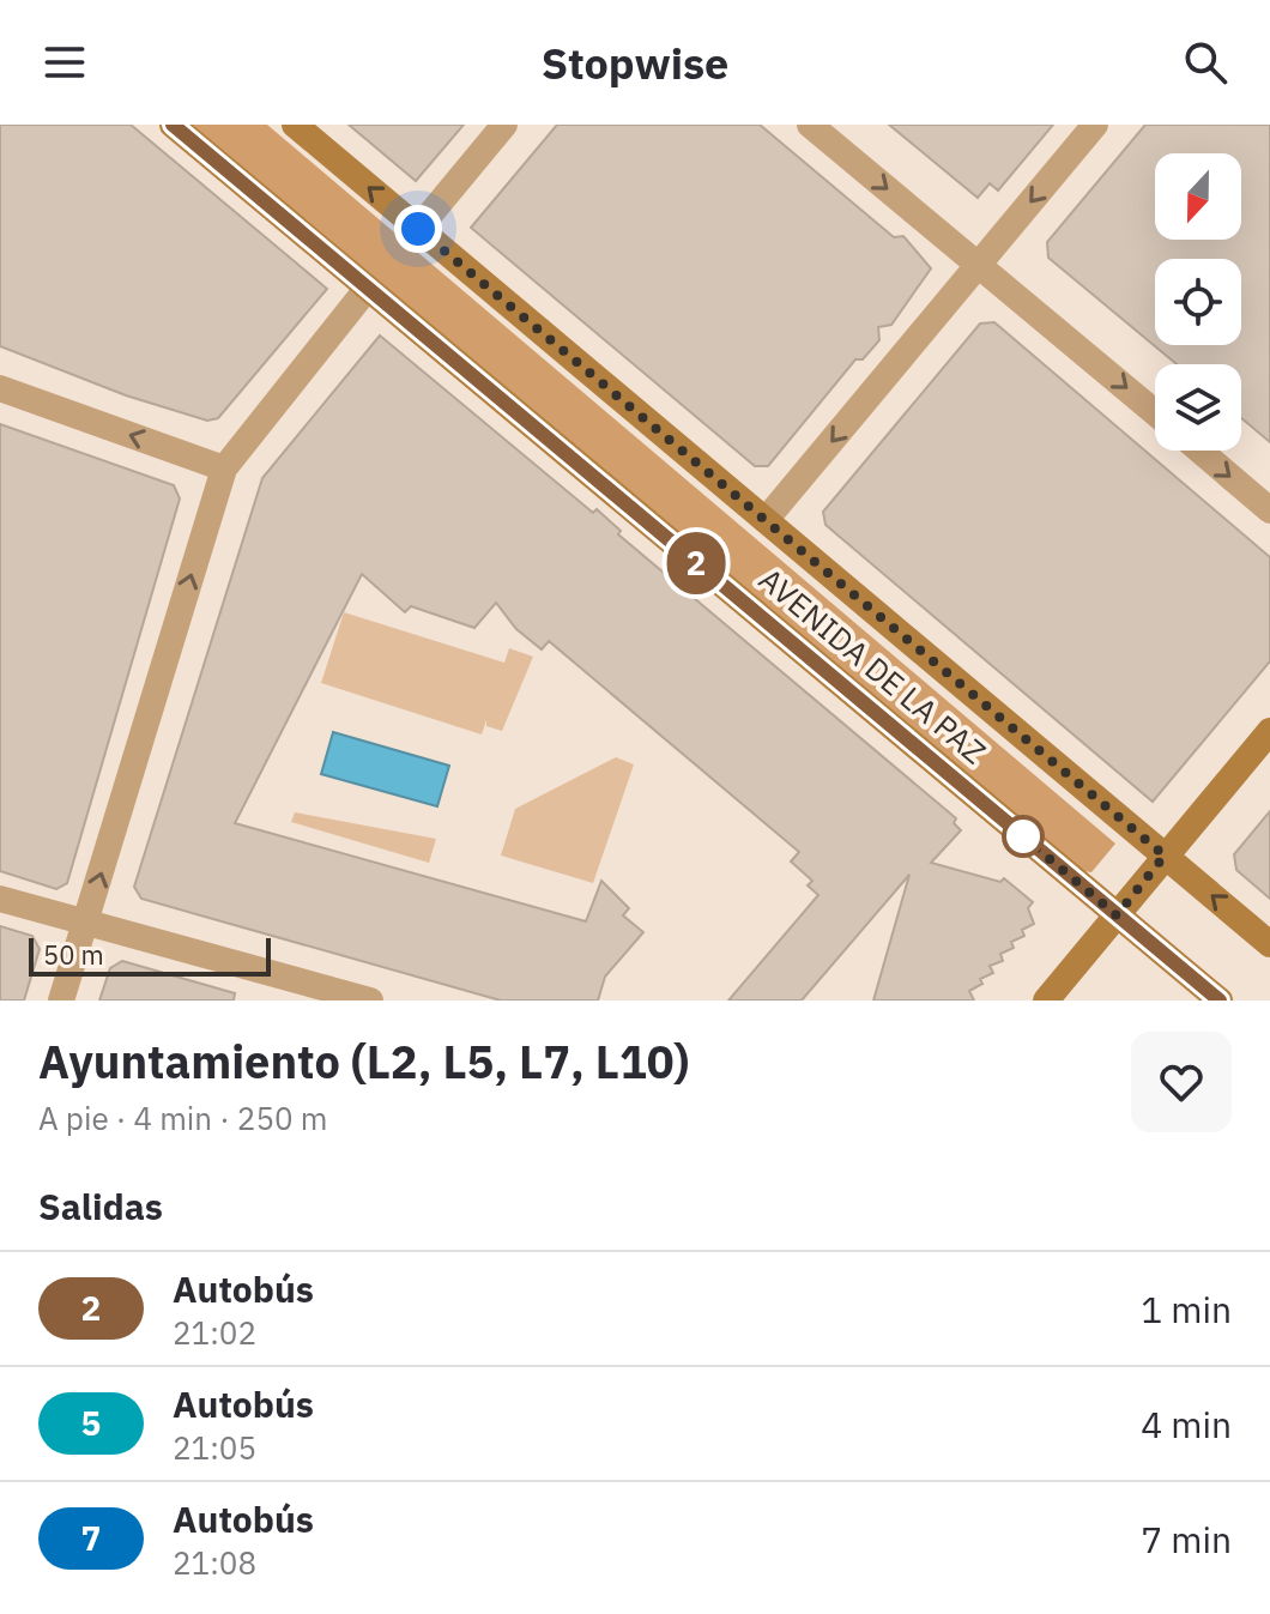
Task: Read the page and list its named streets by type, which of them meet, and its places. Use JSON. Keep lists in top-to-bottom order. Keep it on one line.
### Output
{"streets":{"main road":["AVENIDA DE LA PAZ"]},"lines":["bus line 2"],"scale_bar":"50 m","north":"bottom","page":{"header":"Stopwise","on_map":"2","scale":"50 m","heading":[["Ayuntamiento (L2, L5, L7, L10)","A pie · 4 min · 250 m"],"Salidas"],"list":[{"mark":"2","name":"Autobús","note":"21:02","value":"1 min"},{"mark":"5","name":"Autobús","note":"21:05","value":"4 min"},{"mark":"7","name":"Autobús","note":"21:08","value":"7 min"}]}}
